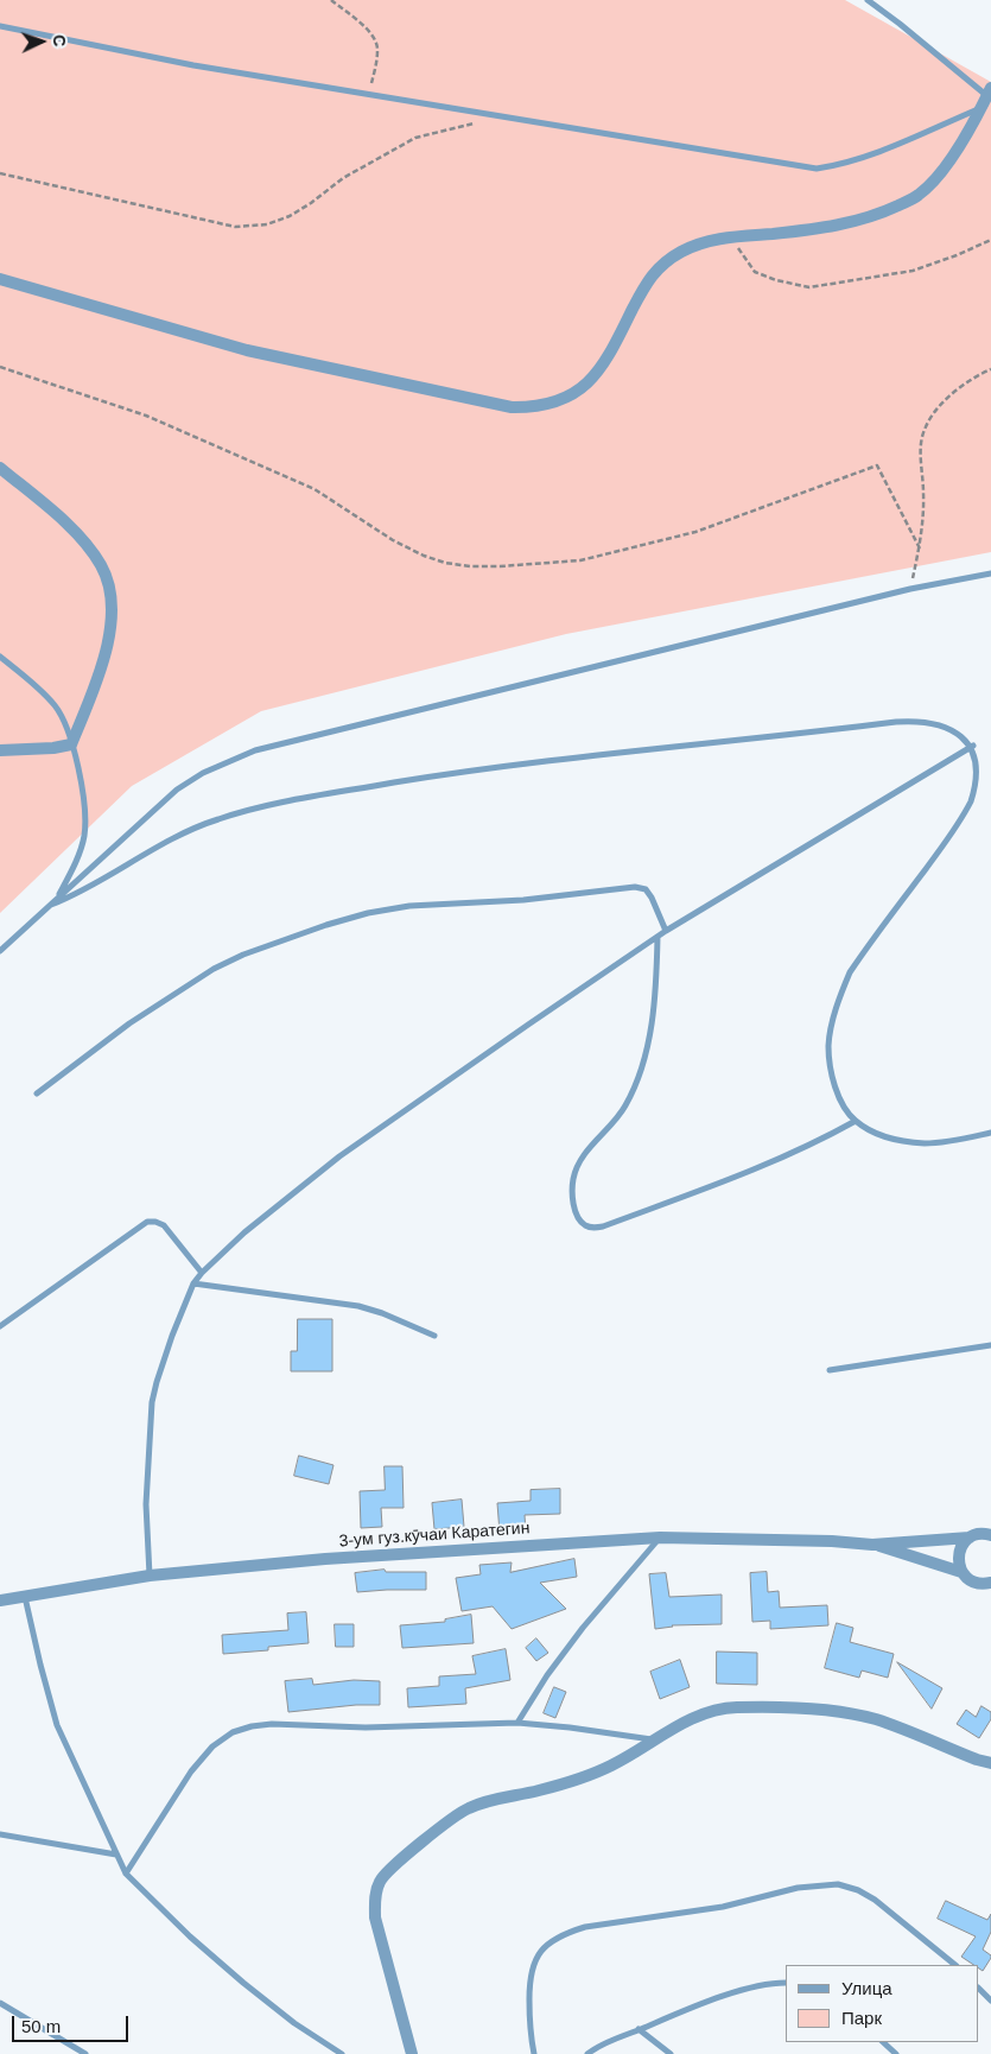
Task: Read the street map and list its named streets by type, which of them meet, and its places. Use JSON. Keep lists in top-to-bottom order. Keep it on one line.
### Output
{"streets":{"street":["3-ум гуз.кӯчаи Каратегин"]},"legend":["Улица","Парк"],"scale_bar":"50 m","north":"right"}
